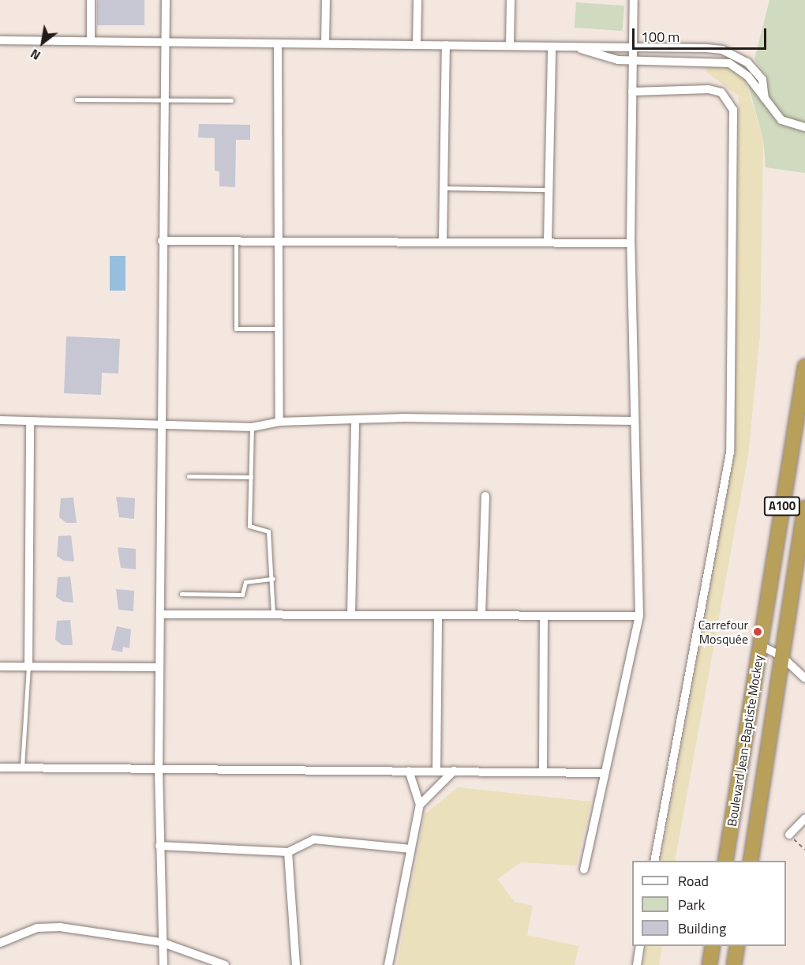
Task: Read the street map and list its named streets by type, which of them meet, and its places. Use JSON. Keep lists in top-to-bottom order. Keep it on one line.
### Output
{"streets":{"highway":["A100","Boulevard Jean-Baptiste Mockey"]},"places":["Carrefour Mosquée"],"legend":["Road","Park","Building"],"scale_bar":"100 m","north":"bottom left"}
